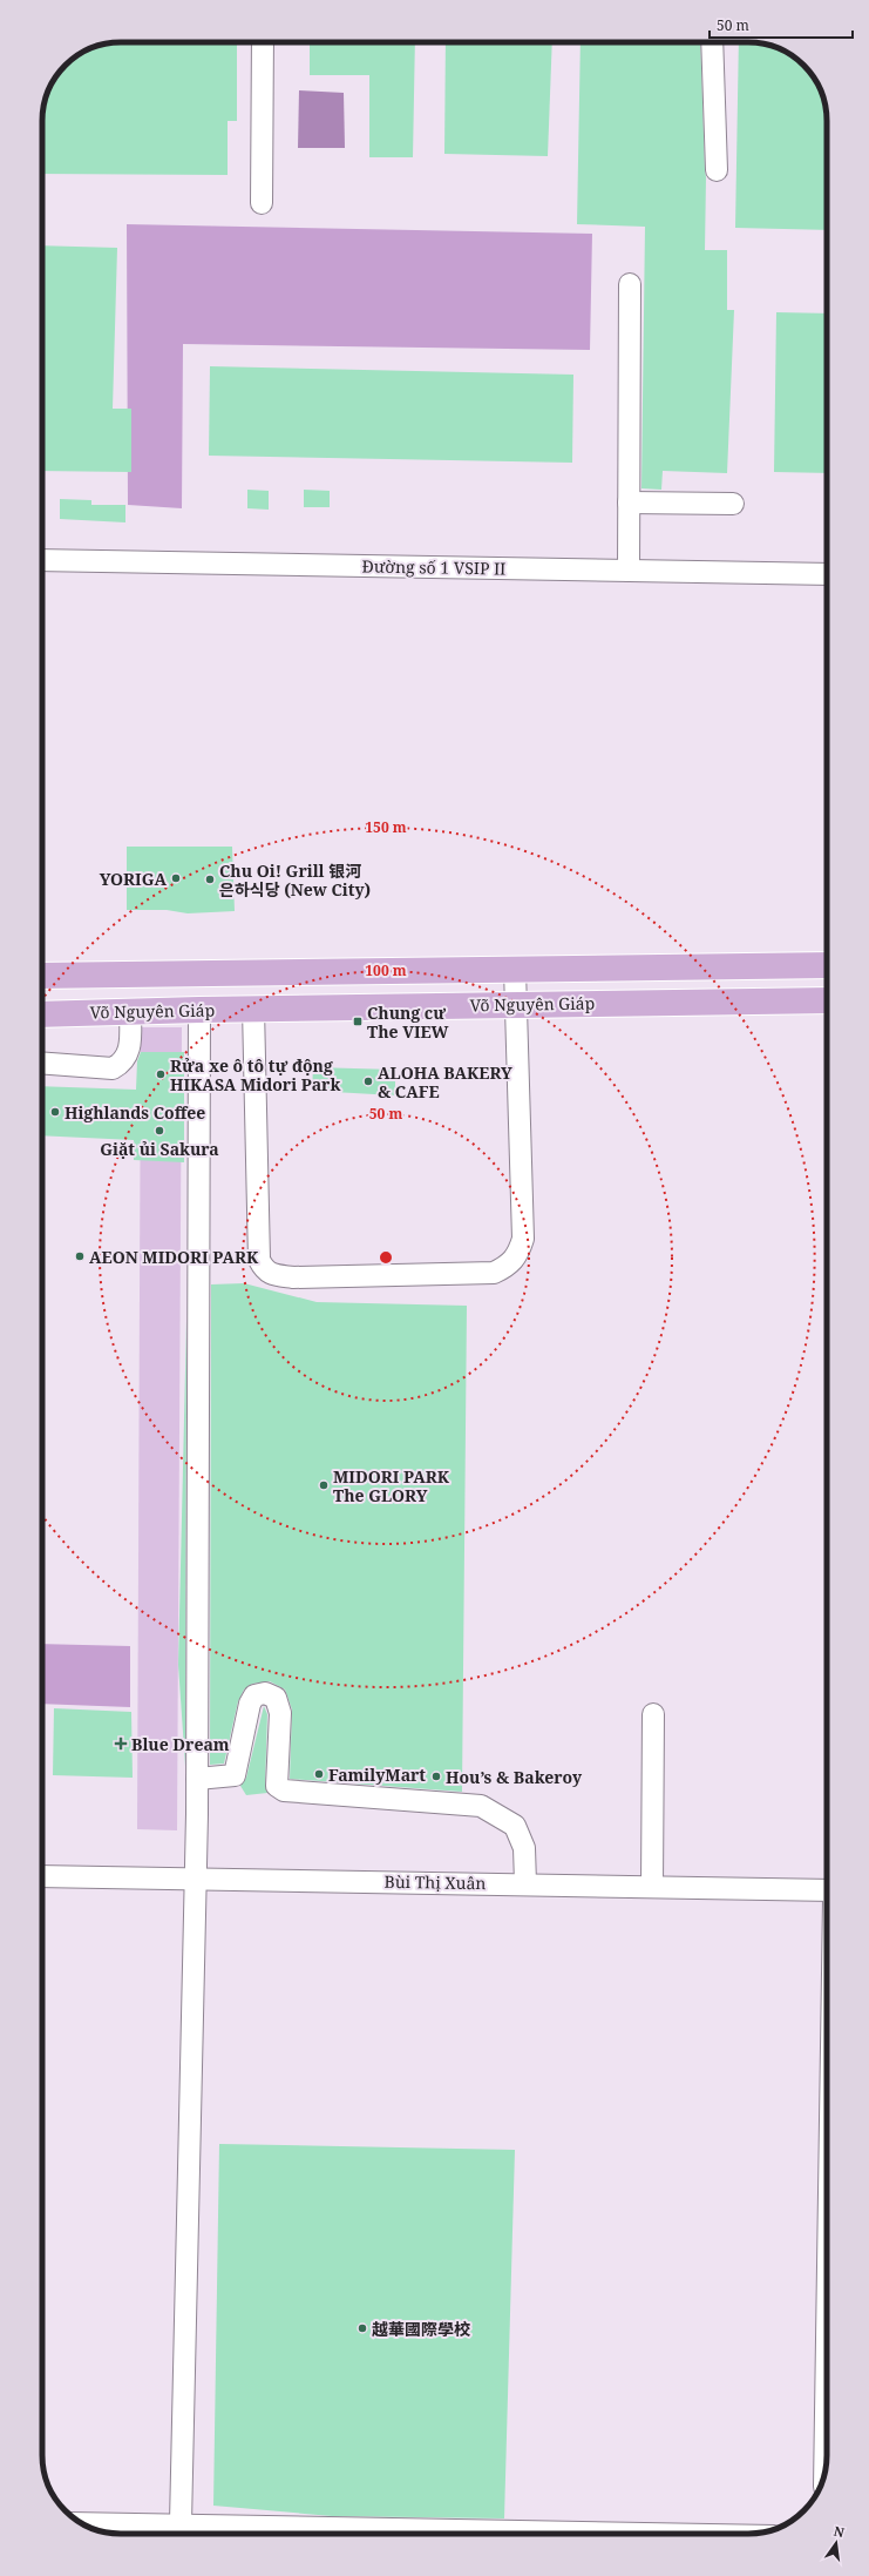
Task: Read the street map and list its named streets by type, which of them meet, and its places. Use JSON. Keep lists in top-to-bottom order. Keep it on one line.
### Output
{"streets":{"main road":["Võ Nguyên Giáp"],"street":["Đường số 1 VSIP II","Bùi Thị Xuân"]},"places":{"other":["YORIGA","Chu Oi! Grill 银河 은하식당 (New City)","Rửa xe ô tô tự động HIKASA Midori Park","ALOHA BAKERY & CAFE","Highlands Coffee","Giặt ủi Sakura","AEON MIDORI PARK","MIDORI PARK The GLORY","FamilyMart","Hou’s & Bakeroy","越華國際學校"],"transit":["Chung cư The VIEW"],"health":["Blue Dream"]},"scale_bar":"50 m","north":"top","rings":["150 m","100 m","50 m"]}
